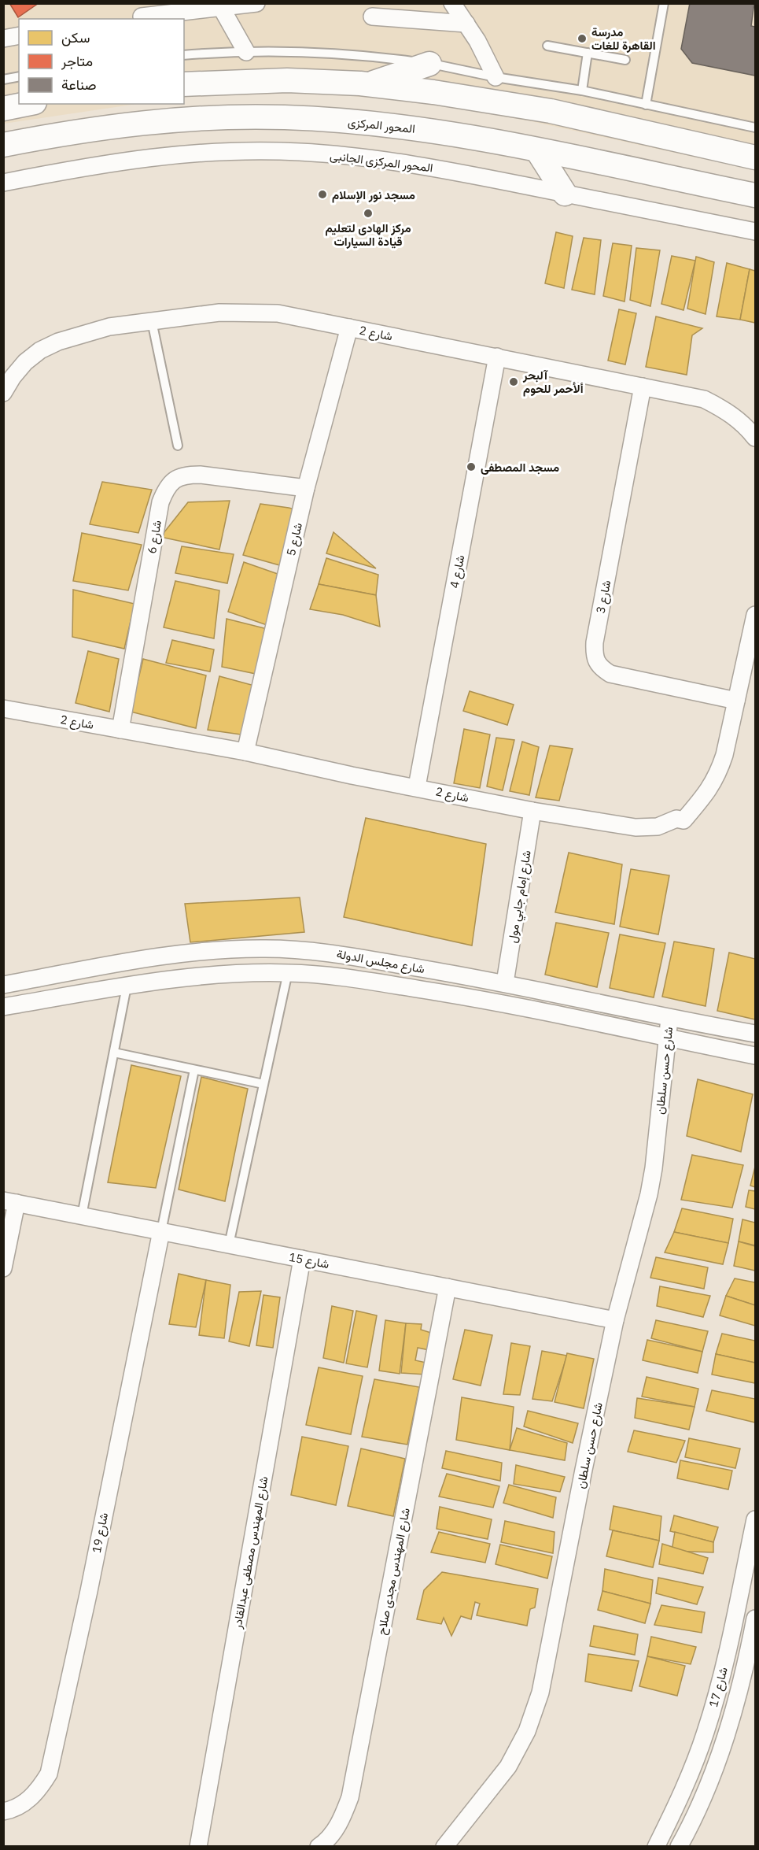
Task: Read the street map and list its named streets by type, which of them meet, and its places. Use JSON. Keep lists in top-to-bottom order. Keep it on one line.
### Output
{"streets":{"main road":["المحور المركزى"],"street":["المحور المركزى الجانبى","شارع 2","شارع 6","شارع 5","شارع 4","شارع 3","شارع إمام جابي مول","شارع مجلس الدولة","شارع حسن سلطان","شارع 15","شارع 19","شارع المهندس مصطفى عبدالقادر","شارع المهندس مجدى صلاح","شارع 17"]},"crossings":[["شارع 2","شارع 6"],["شارع 2","شارع 5"],["شارع 2","شارع 4"],["شارع 2","شارع 3"],["شارع 2","شارع إمام جابي مول"],["شارع 6","شارع 5"],["شارع إمام جابي مول","شارع مجلس الدولة"],["شارع مجلس الدولة","شارع حسن سلطان"],["شارع حسن سلطان","شارع 15"],["شارع 15","شارع 19"],["شارع 15","شارع المهندس مصطفى عبدالقادر"],["شارع 15","شارع المهندس مجدى صلاح"]],"places":["مدرسة القاهرة للغات","مسجد نور الإسلام","مركز الهادى لتعليم قيادة السيارات","آلبحر ألأحمر للحوم","مسجد المصطفى"],"legend":["سكن","متاجر","صناعة"]}
